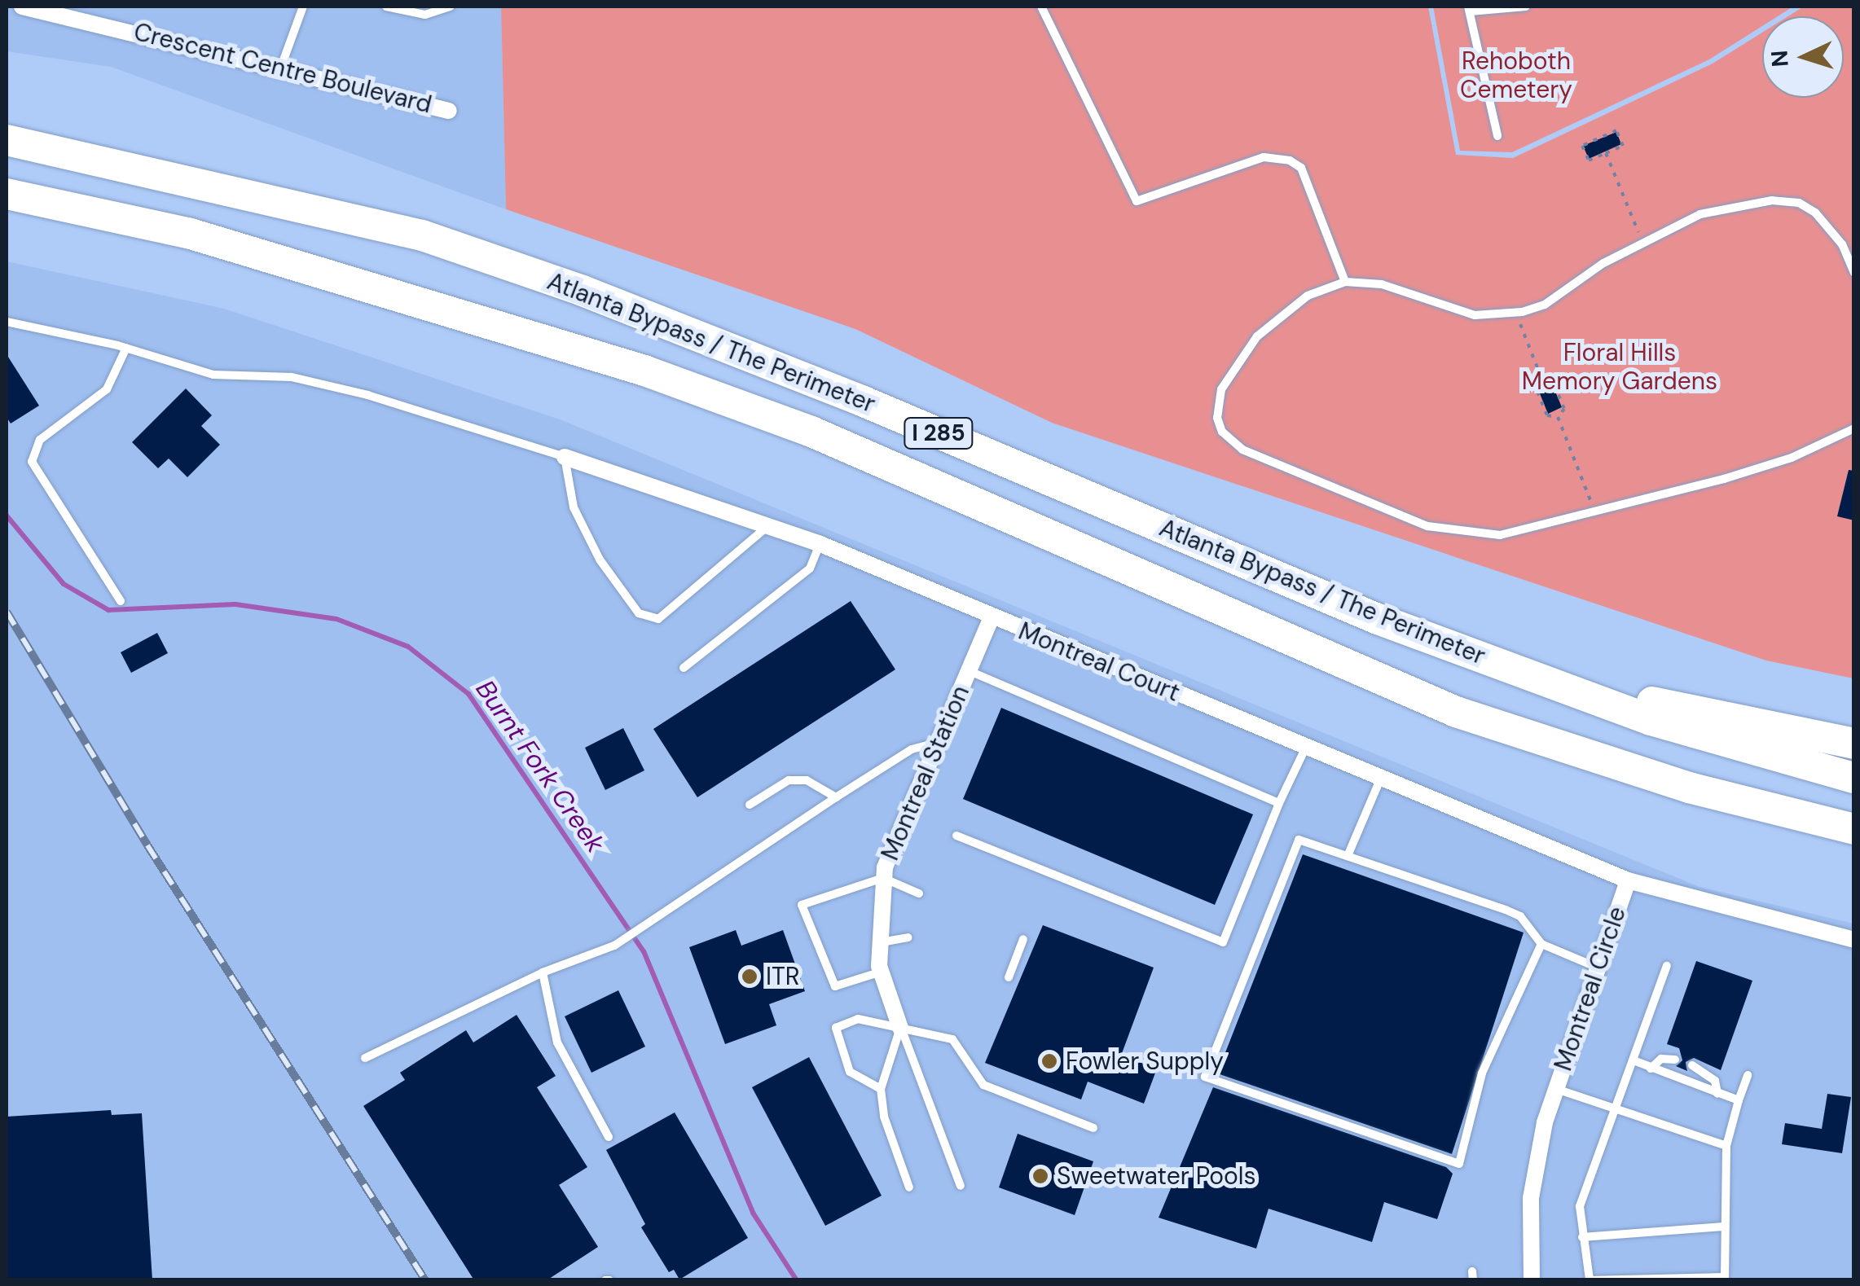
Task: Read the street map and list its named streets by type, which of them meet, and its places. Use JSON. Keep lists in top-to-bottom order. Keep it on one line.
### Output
{"streets":{"highway":["Atlanta Bypass / The Perimeter","I 285"],"street":["Crescent Centre Boulevard","Montreal Court","Montreal Station","Montreal Circle"]},"crossings":[["Montreal Court","Montreal Station"],["Montreal Court","Montreal Circle"]],"water":["Burnt Fork Creek"],"parks":["Rehoboth Cemetery","Floral Hills Memory Gardens"],"places":["ITR","Fowler Supply","Sweetwater Pools"],"north":"left"}
